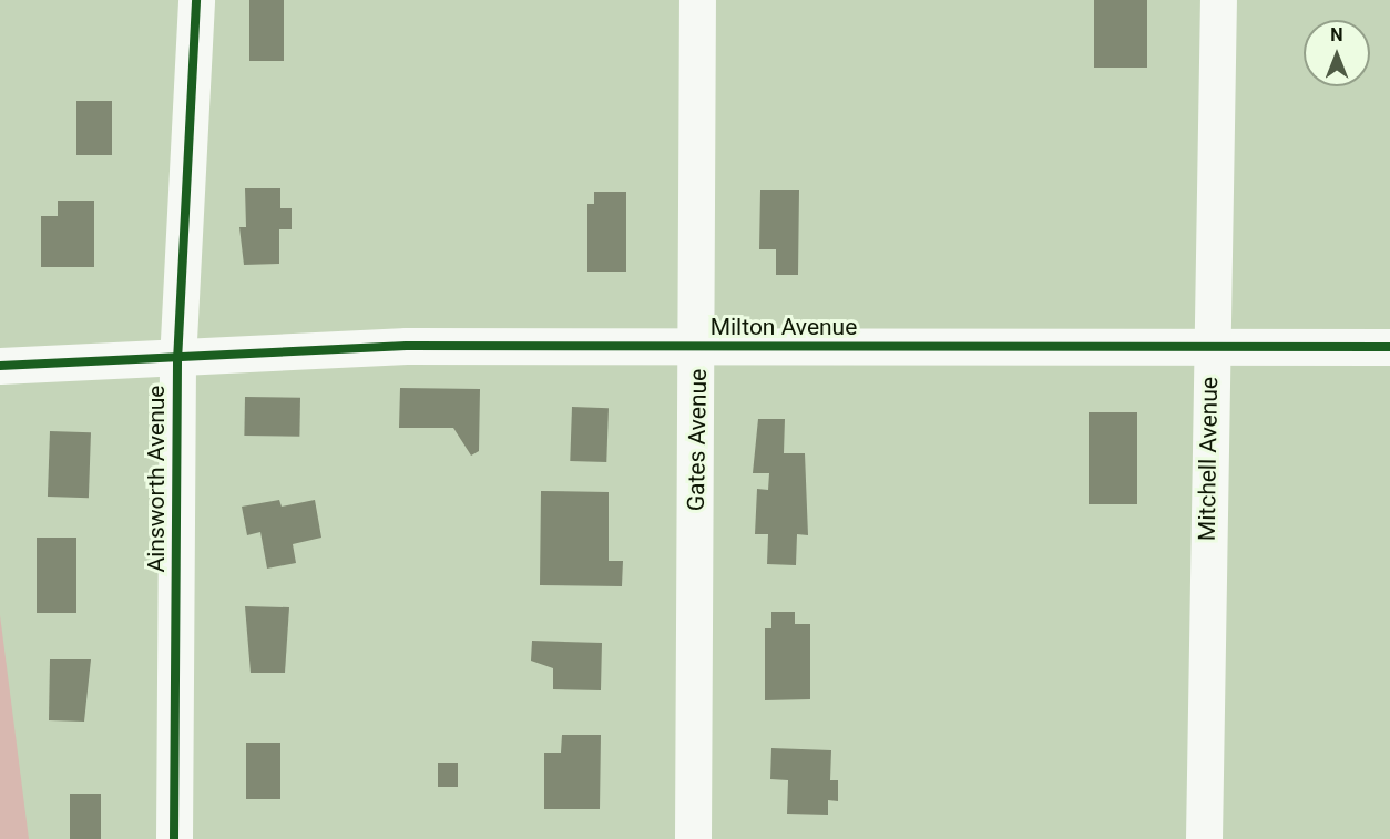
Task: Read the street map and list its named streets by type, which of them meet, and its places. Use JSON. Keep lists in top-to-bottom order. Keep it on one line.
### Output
{"streets":{"street":["Milton Avenue","Gates Avenue","Mitchell Avenue","Ainsworth Avenue"]},"crossings":[["Milton Avenue","Gates Avenue"],["Milton Avenue","Mitchell Avenue"],["Milton Avenue","Ainsworth Avenue"]],"north":"top"}
